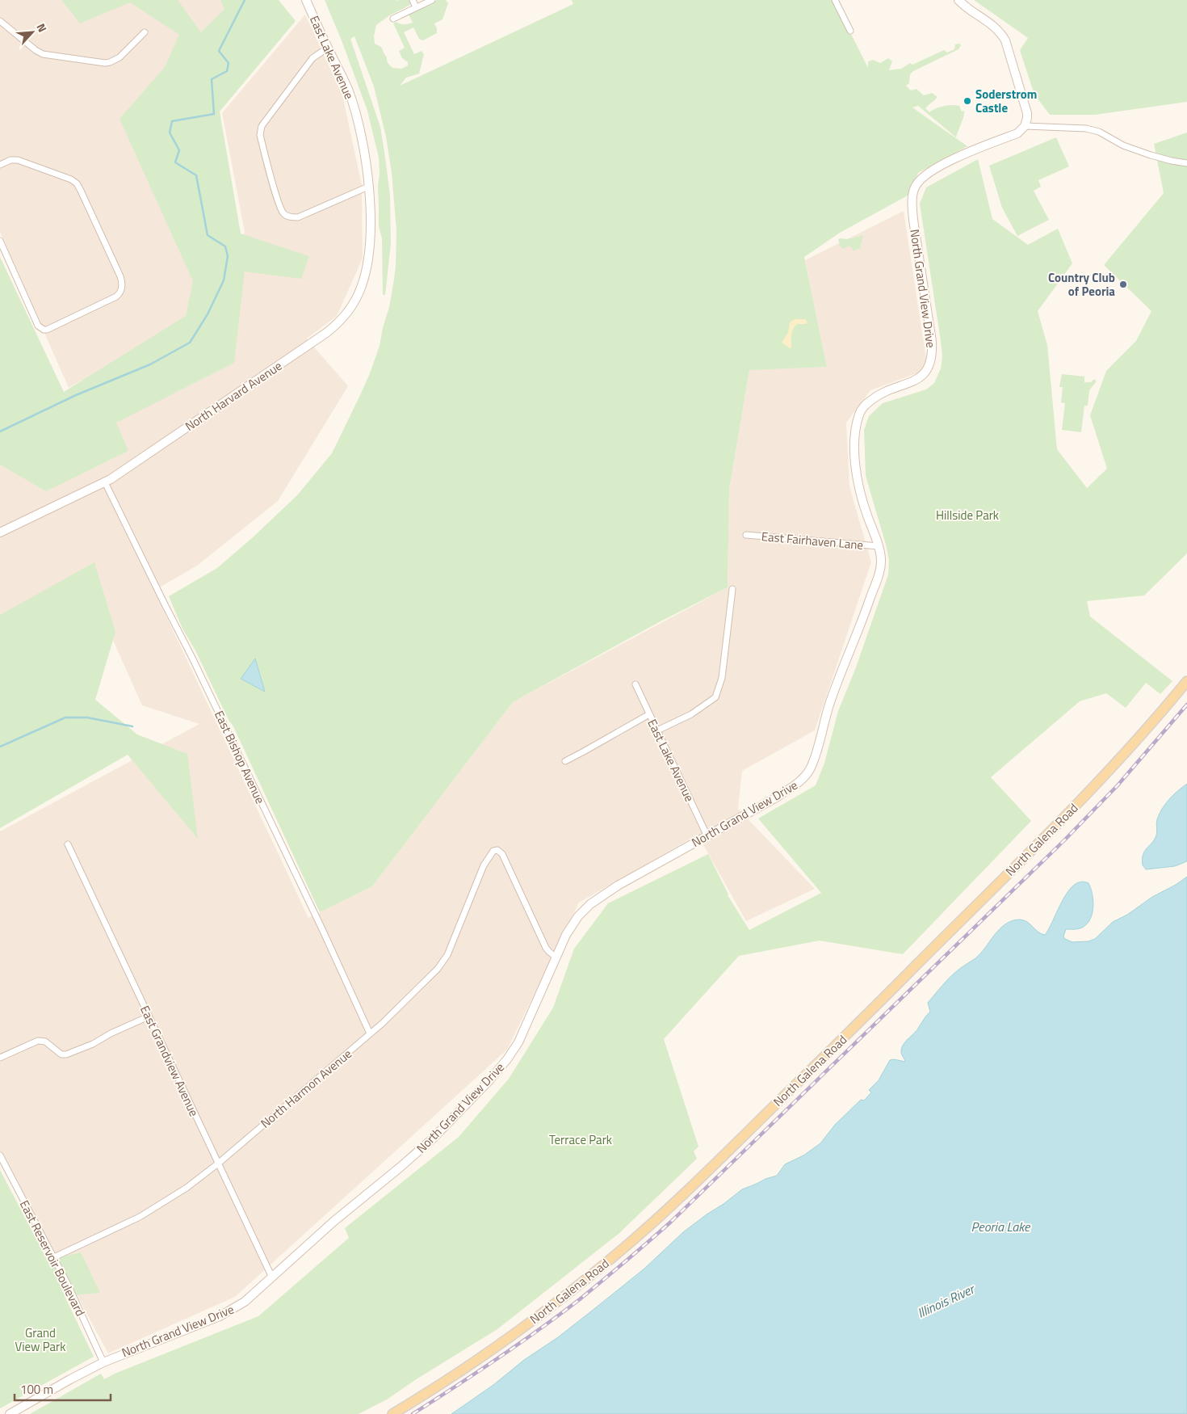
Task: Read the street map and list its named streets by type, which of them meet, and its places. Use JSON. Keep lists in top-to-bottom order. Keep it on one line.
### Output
{"streets":{"main road":["North Galena Road"],"street":["East Lake Avenue","North Grand View Drive","North Harvard Avenue","East Fairhaven Lane","East Bishop Avenue","East Grandview Avenue","North Harmon Avenue","East Reservoir Boulevard"]},"crossings":[["East Lake Avenue","North Grand View Drive"],["East Lake Avenue","North Harvard Avenue"],["North Grand View Drive","East Fairhaven Lane"],["North Grand View Drive","East Grandview Avenue"],["North Grand View Drive","North Harmon Avenue"],["North Grand View Drive","East Reservoir Boulevard"],["North Harvard Avenue","East Bishop Avenue"],["East Bishop Avenue","North Harmon Avenue"],["East Grandview Avenue","North Harmon Avenue"],["North Harmon Avenue","East Reservoir Boulevard"]],"water":["Peoria Lake","Illinois River"],"parks":["Hillside Park","Terrace Park","Grand View Park"],"places":["Soderstrom Castle","Country Club of Peoria"],"scale_bar":"100 m","north":"top right"}
